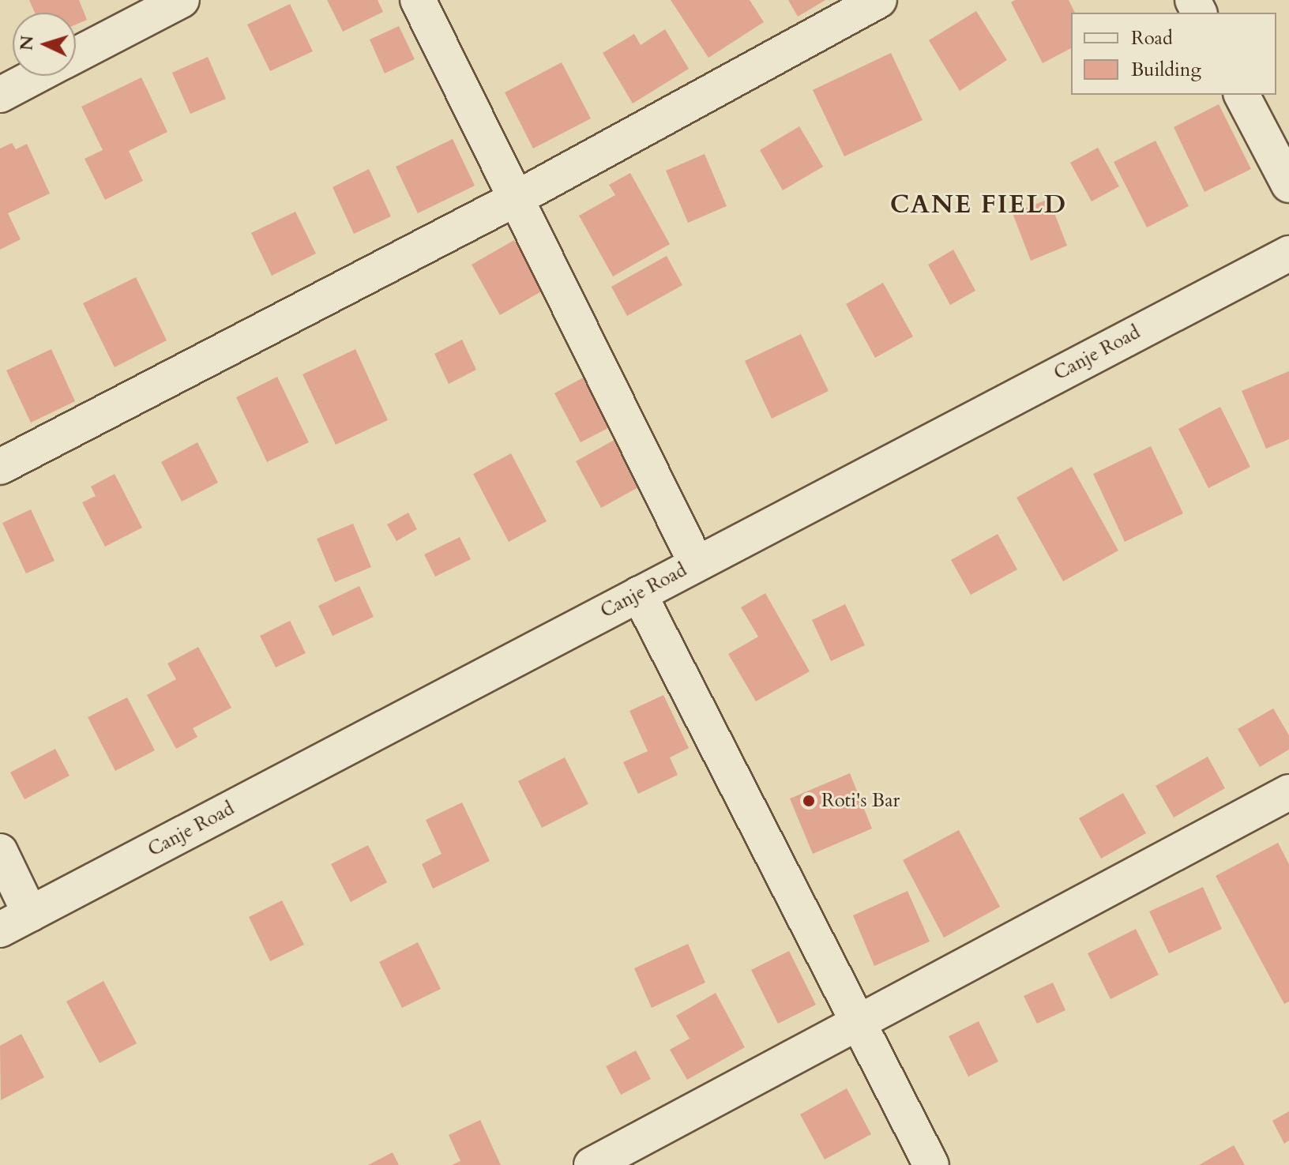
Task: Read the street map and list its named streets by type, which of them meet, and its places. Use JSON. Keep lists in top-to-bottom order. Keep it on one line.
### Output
{"streets":{"street":["Canje Road"]},"districts":["CANE FIELD"],"places":["Roti's Bar"],"legend":["Road","Building"],"north":"left"}
